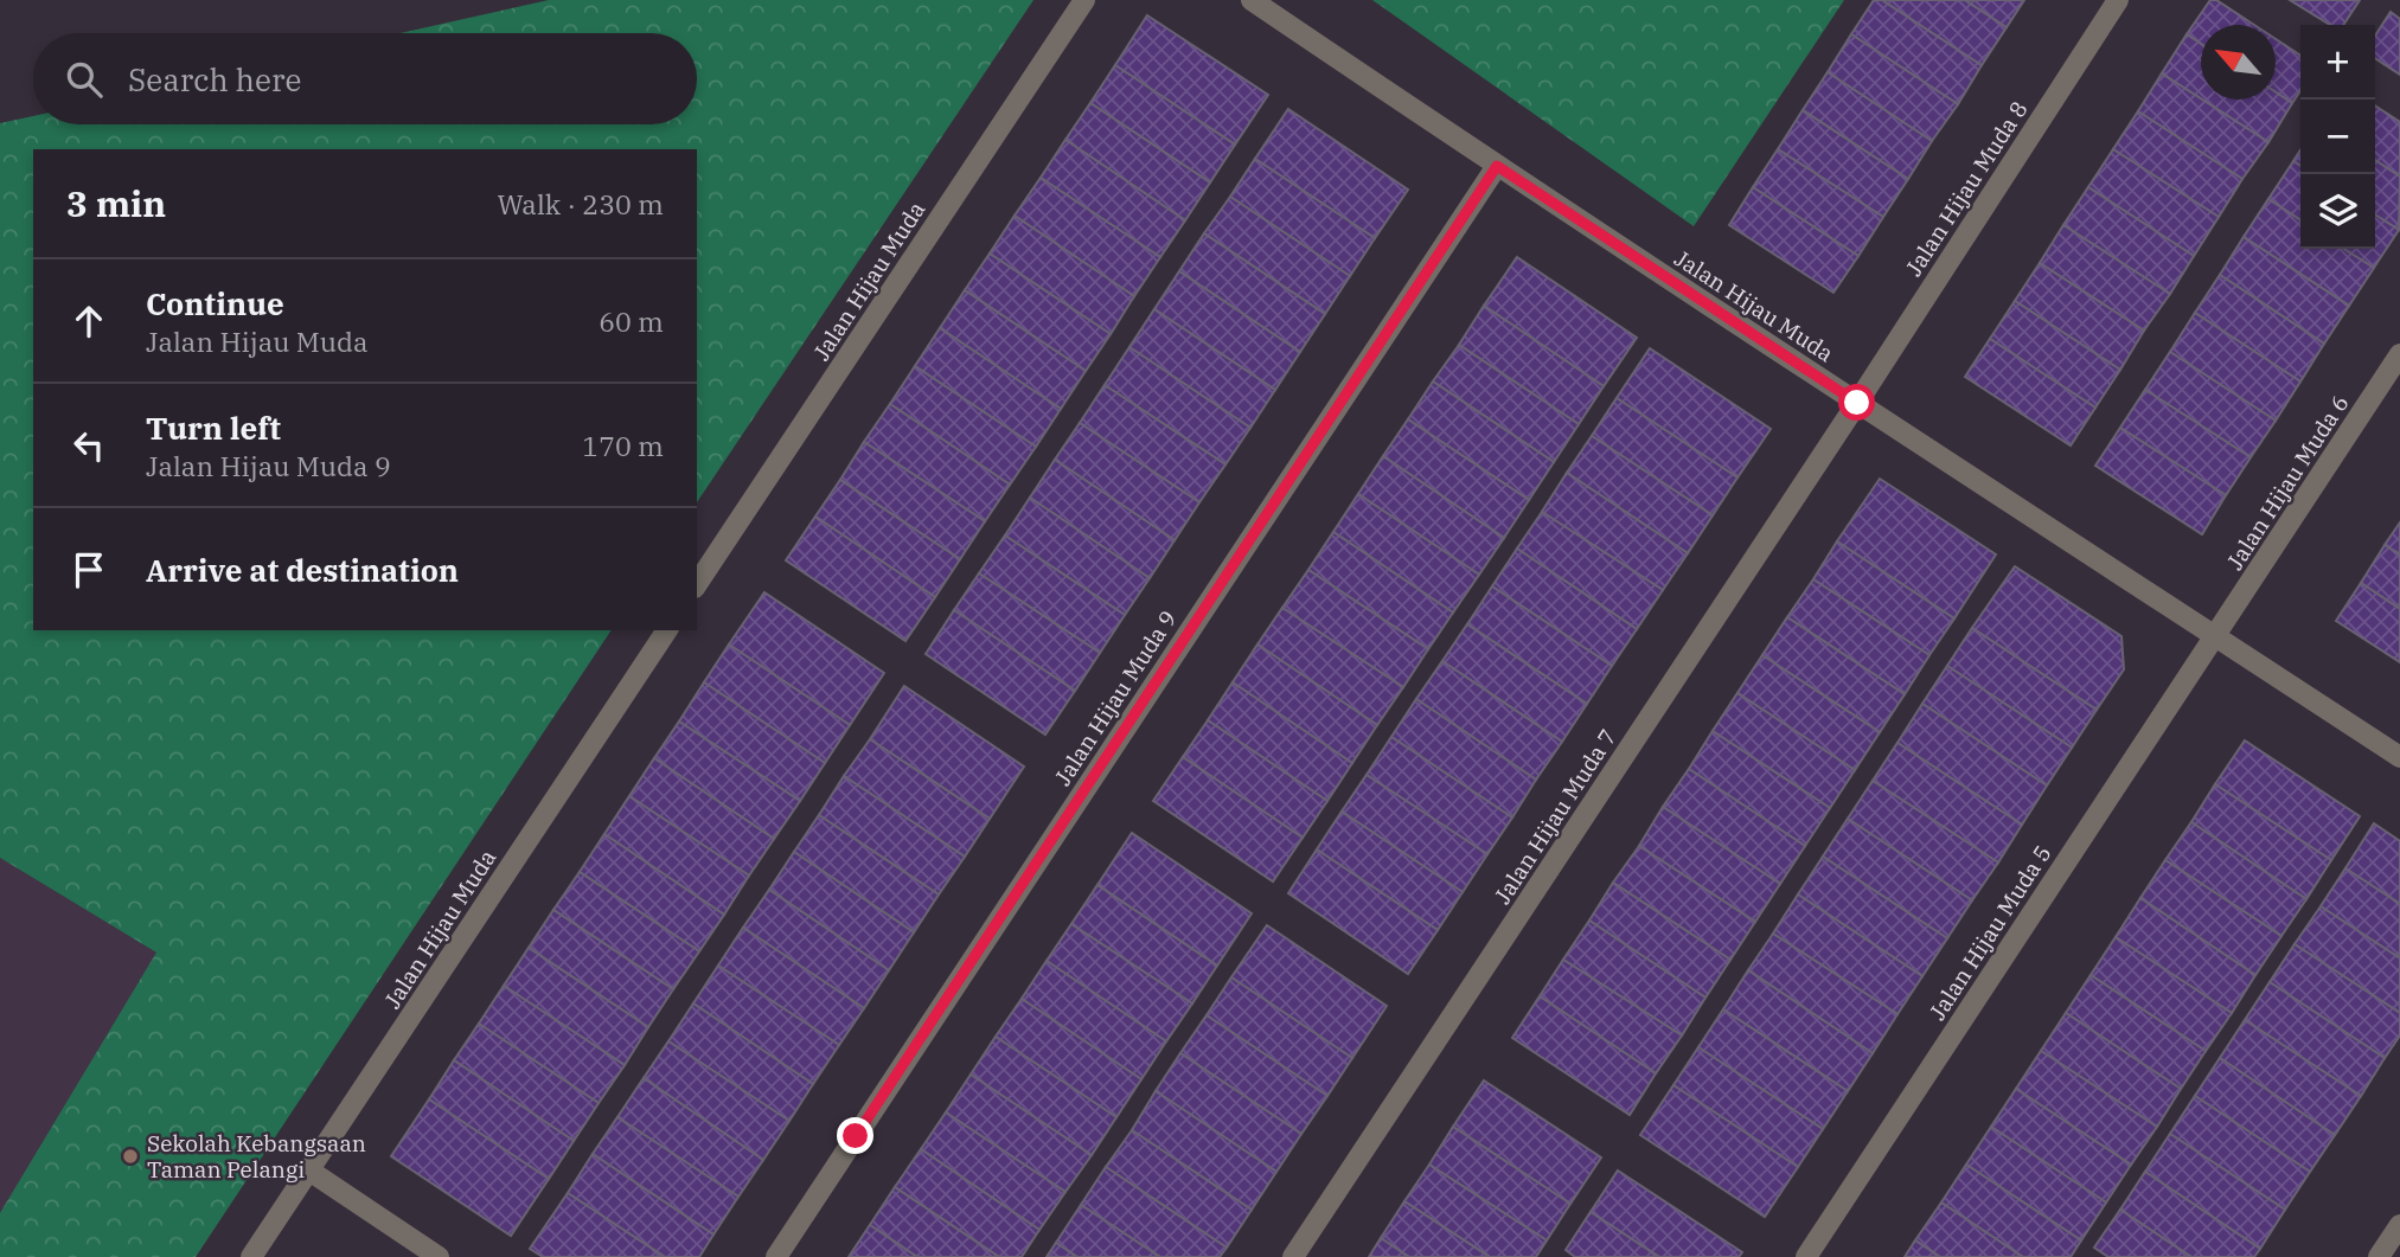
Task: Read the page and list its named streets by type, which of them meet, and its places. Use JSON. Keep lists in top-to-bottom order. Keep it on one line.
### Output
{"streets":{"street":["Jalan Hijau Muda 8","Jalan Hijau Muda","Jalan Hijau Muda 6","Jalan Hijau Muda 9","Jalan Hijau Muda 7","Jalan Hijau Muda 5"]},"crossings":[["Jalan Hijau Muda 8","Jalan Hijau Muda"],["Jalan Hijau Muda 8","Jalan Hijau Muda 7"],["Jalan Hijau Muda","Jalan Hijau Muda 6"],["Jalan Hijau Muda","Jalan Hijau Muda 9"],["Jalan Hijau Muda","Jalan Hijau Muda 7"],["Jalan Hijau Muda","Jalan Hijau Muda 5"],["Jalan Hijau Muda 6","Jalan Hijau Muda 5"]],"places":["Sekolah Kebangsaan Taman Pelangi"],"north":"top left","page":{"map_buttons":["+","−"],"search":"Search here","heading":["3 min","Walk · 230 m"],"list":[["Continue","Jalan Hijau Muda","60 m"],["Turn left","Jalan Hijau Muda 9","170 m"],"Arrive at destination"]}}
